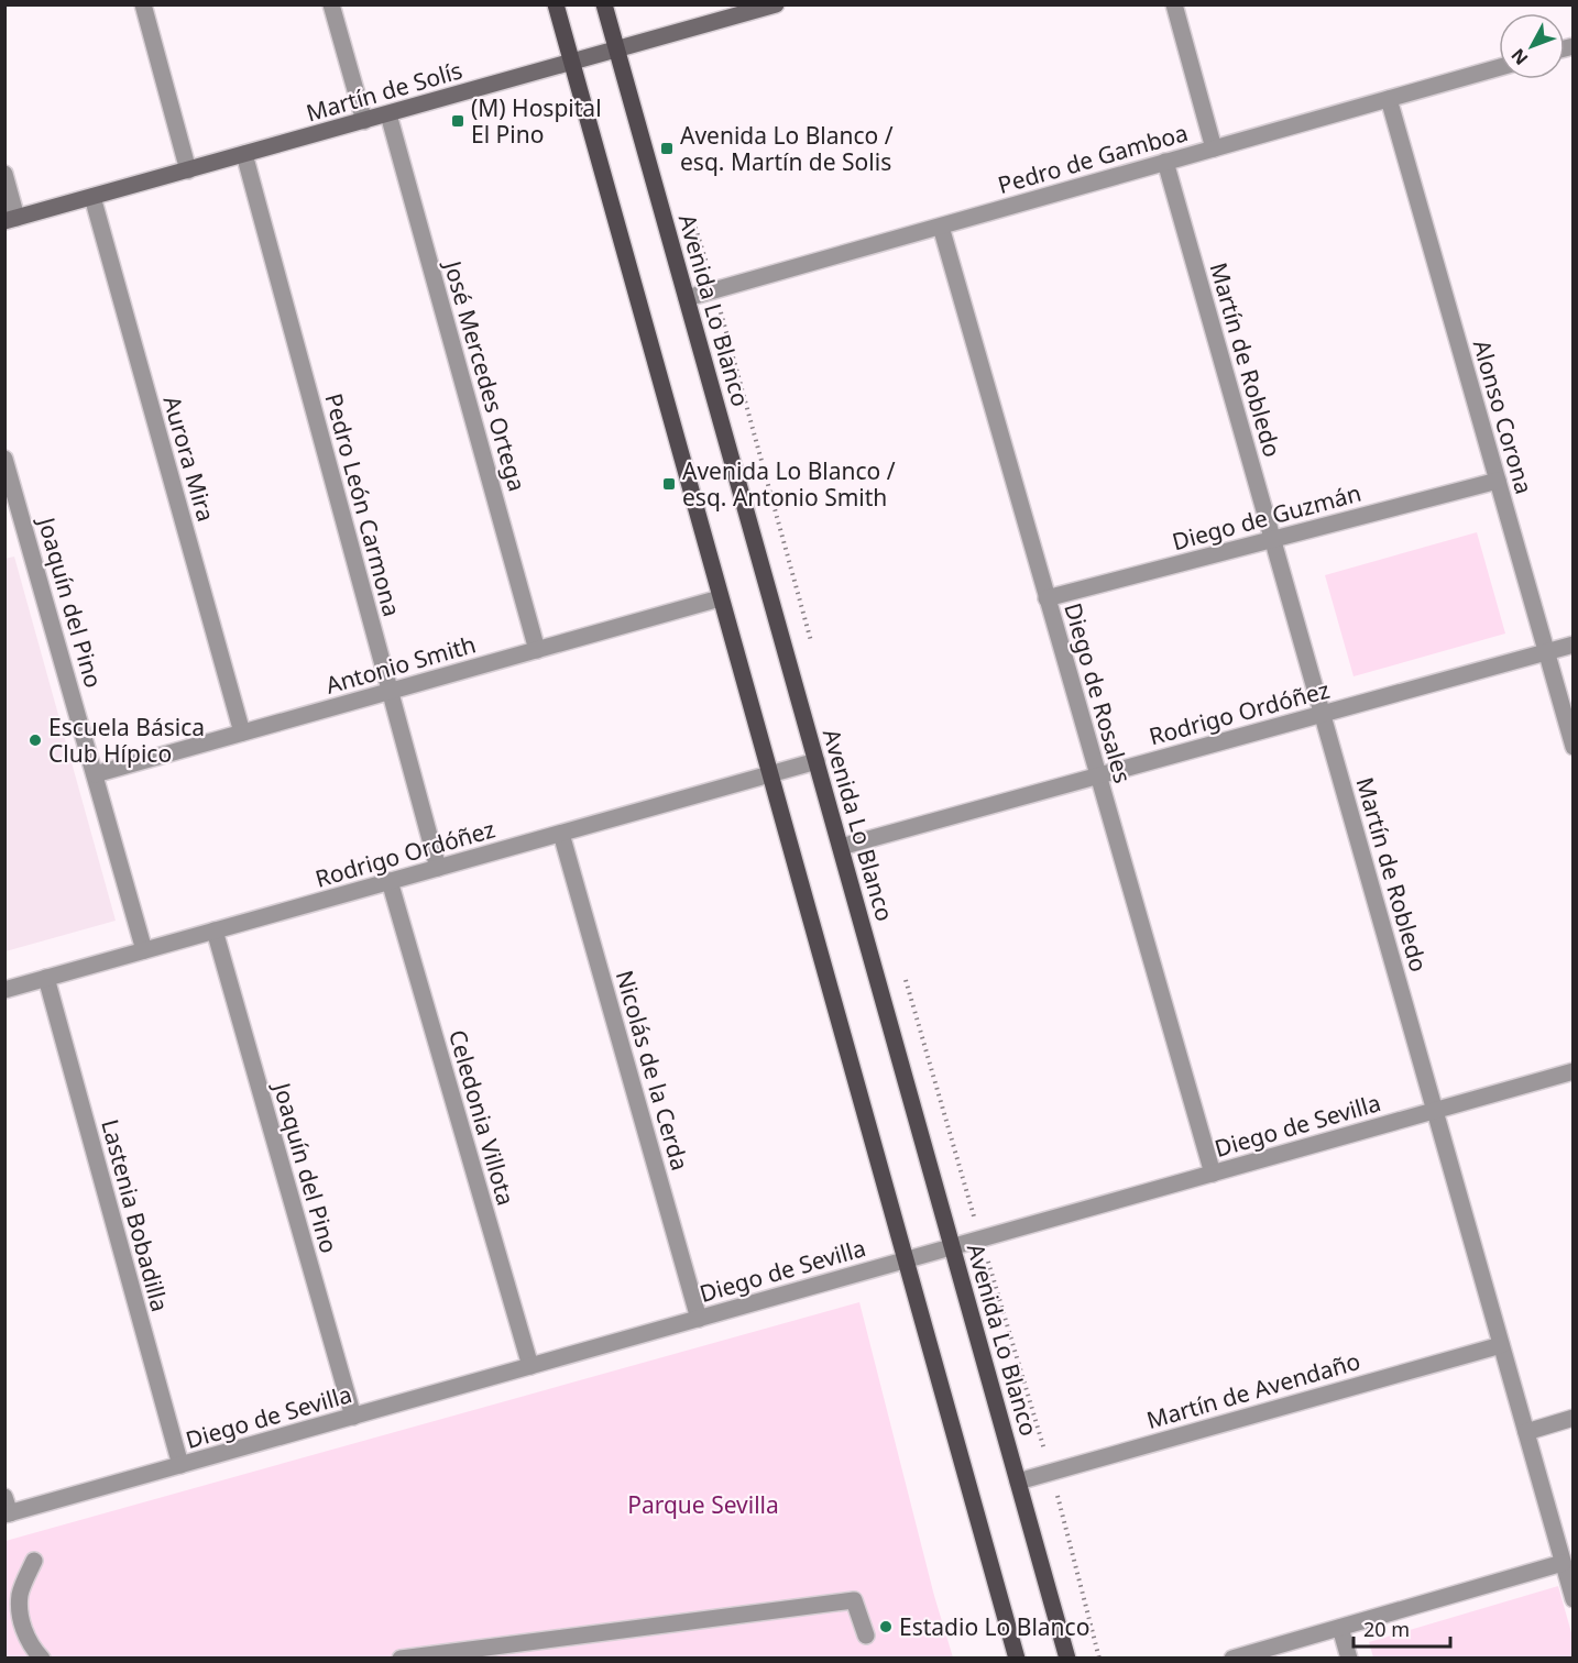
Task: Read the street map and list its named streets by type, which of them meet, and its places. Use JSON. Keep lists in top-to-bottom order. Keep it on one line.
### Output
{"streets":{"main road":["Avenida Lo Blanco"],"street":["Martín de Solís","Pedro de Gamboa","Martín de Robledo","José Mercedes Ortega","Alonso Corona","Aurora Mira","Pedro León Carmona","Diego de Guzmán","Joaquín del Pino","Antonio Smith","Diego de Rosales","Rodrigo Ordóñez","Nicolás de la Cerda","Celedonia Villota","Diego de Sevilla","Lastenia Bobadilla","Martín de Avendaño"]},"crossings":[["Martín de Solís","Avenida Lo Blanco"],["Martín de Solís","José Mercedes Ortega"],["Martín de Solís","Aurora Mira"],["Martín de Solís","Pedro León Carmona"],["Pedro de Gamboa","Avenida Lo Blanco"],["Pedro de Gamboa","Martín de Robledo"],["Pedro de Gamboa","Alonso Corona"],["Pedro de Gamboa","Diego de Rosales"],["Avenida Lo Blanco","Rodrigo Ordóñez"],["Avenida Lo Blanco","Diego de Sevilla"],["Avenida Lo Blanco","Martín de Avendaño"],["Martín de Robledo","Diego de Guzmán"],["Martín de Robledo","Rodrigo Ordóñez"],["Martín de Robledo","Diego de Sevilla"],["Martín de Robledo","Martín de Avendaño"],["José Mercedes Ortega","Antonio Smith"],["Alonso Corona","Diego de Guzmán"],["Alonso Corona","Rodrigo Ordóñez"],["Aurora Mira","Antonio Smith"],["Pedro León Carmona","Antonio Smith"],["Pedro León Carmona","Rodrigo Ordóñez"],["Diego de Guzmán","Diego de Rosales"],["Joaquín del Pino","Antonio Smith"],["Joaquín del Pino","Rodrigo Ordóñez"],["Joaquín del Pino","Diego de Sevilla"],["Diego de Rosales","Rodrigo Ordóñez"],["Diego de Rosales","Diego de Sevilla"],["Rodrigo Ordóñez","Nicolás de la Cerda"],["Rodrigo Ordóñez","Celedonia Villota"],["Rodrigo Ordóñez","Lastenia Bobadilla"],["Nicolás de la Cerda","Diego de Sevilla"],["Celedonia Villota","Diego de Sevilla"],["Diego de Sevilla","Lastenia Bobadilla"]],"parks":["Parque Sevilla"],"places":{"transit":["(M) Hospital El Pino","Avenida Lo Blanco / esq. Martín de Solis","Avenida Lo Blanco / esq. Antonio Smith"],"other":["Escuela Básica Club Hípico","Estadio Lo Blanco"]},"scale_bar":"20 m","north":"bottom left"}
